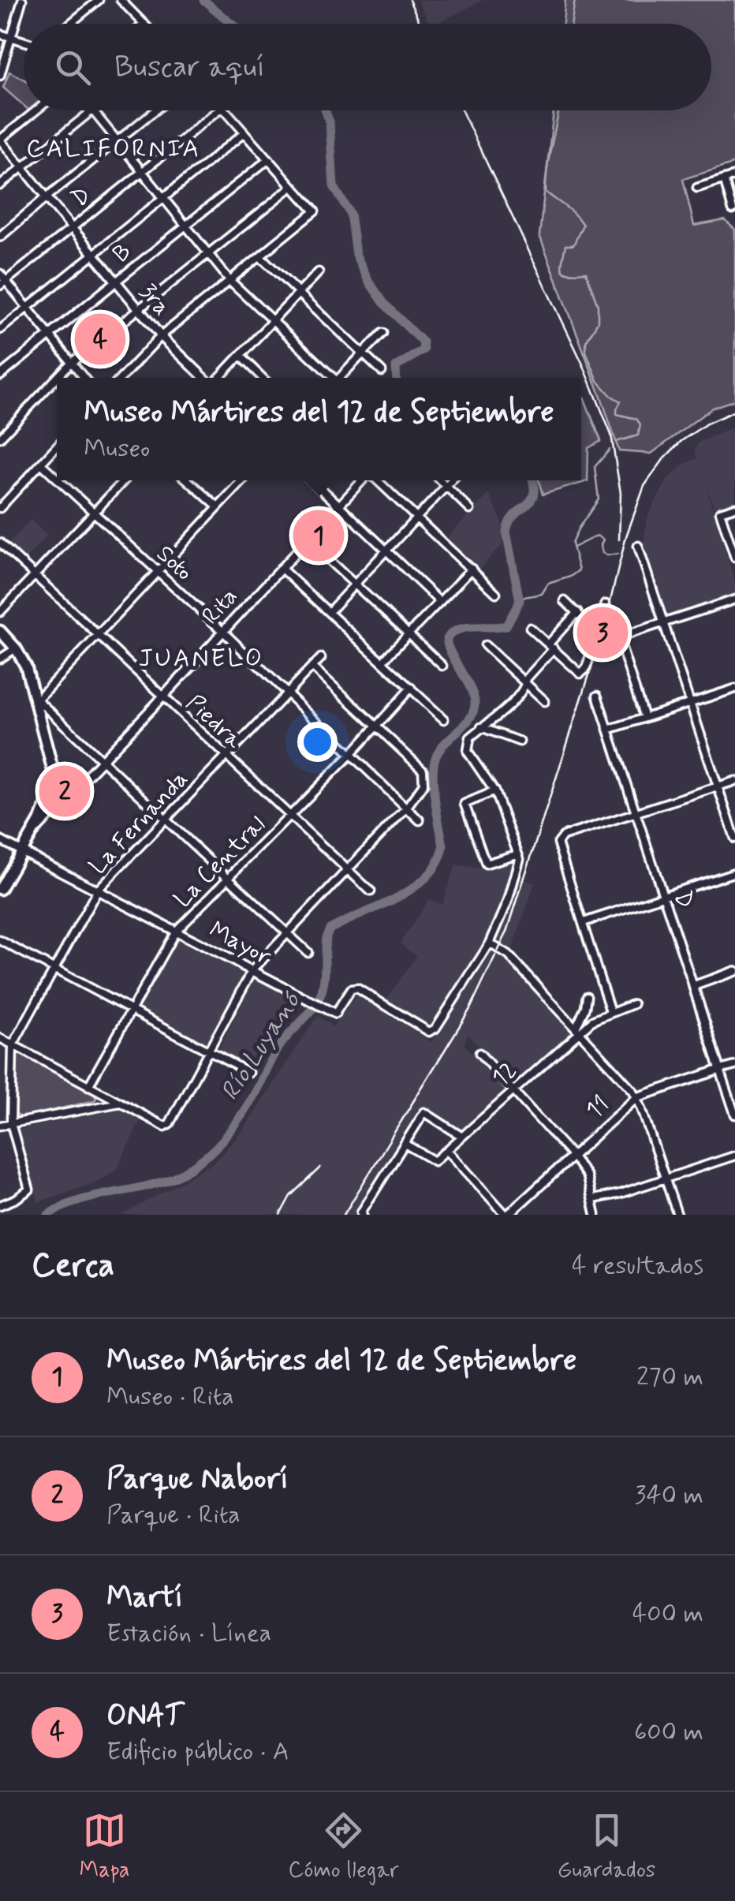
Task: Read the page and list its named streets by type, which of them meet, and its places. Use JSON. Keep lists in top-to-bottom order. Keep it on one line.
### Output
{"streets":{"street":["D","B","3ra","Soto","Rita","Piedra","La Fernanda","La Central","Mayor","12","11"]},"crossings":[["D","3ra"],["D","11"],["B","3ra"],["Soto","Rita"],["Soto","La Fernanda"],["Soto","La Central"],["Rita","Piedra"],["Piedra","La Fernanda"],["Piedra","La Central"],["La Fernanda","Mayor"],["La Central","Mayor"]],"districts":["CALIFORNIA","JUANELO"],"water":["Río Luyanó"],"page":{"search":"Buscar aquí","pins":["4","1","3","2"],"popup":["Museo Mártires del 12 de Septiembre","Museo"],"heading":["Cerca","4 resultados"],"list":[{"mark":"1","name":"Museo Mártires del 12 de Septiembre","note":"Museo · Rita","value":"270 m"},{"mark":"2","name":"Parque Naborí","note":"Parque · Rita","value":"340 m"},{"mark":"3","name":"Martí","note":"Estación · Línea","value":"400 m"},{"mark":"4","name":"ONAT","note":"Edificio público · A","value":"600 m"}],"nav":["Mapa","Cómo llegar","Guardados"]}}
